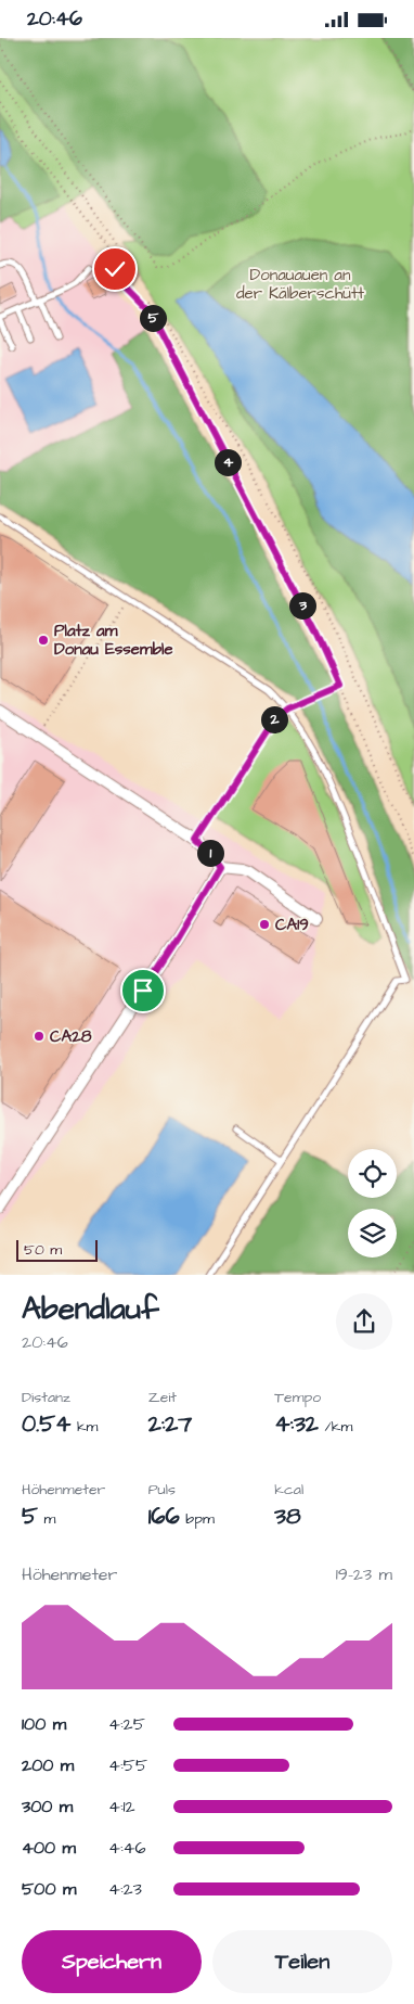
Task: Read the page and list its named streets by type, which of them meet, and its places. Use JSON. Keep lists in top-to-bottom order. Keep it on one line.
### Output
{"parks":["Donauauen an der Kälberschütt"],"places":["Platz am Donau Essemble","CA19","CA28"],"scale_bar":"50 m","page":{"status":"20:46","pins":["5","4","3","2","1"],"scale":"50 m","heading":["Abendlauf","20:46"],"stats":[["Distanz","0.54 km"],["Zeit","2:27"],["Tempo","4:32 /km"],["Höhenmeter","5 m"],["Puls","166 bpm"],["kcal","38"]],"chart":["Höhenmeter","19–23 m"],"list":[{"name":"100 m","note":"4:25"},{"name":"200 m","note":"4:55"},{"name":"300 m","note":"4:12"},{"name":"400 m","note":"4:46"},{"name":"500 m","note":"4:23"}],"buttons":["Speichern","Teilen"]}}
